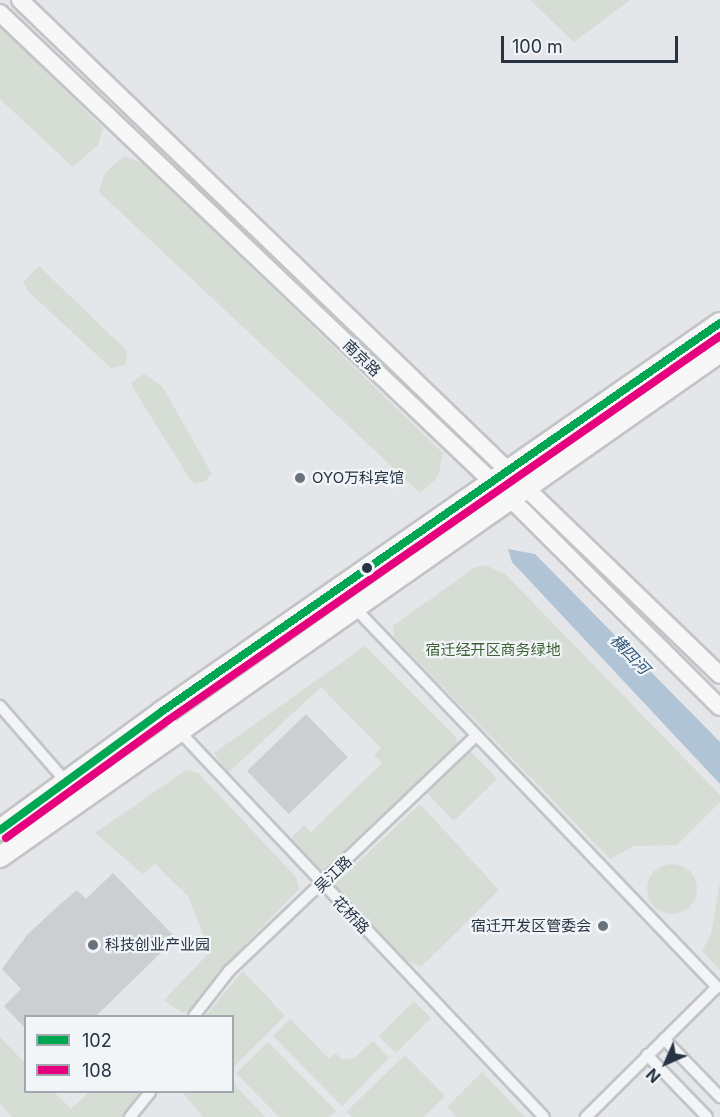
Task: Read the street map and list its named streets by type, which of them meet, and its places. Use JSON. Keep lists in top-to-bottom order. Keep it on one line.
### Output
{"streets":{"main road":["南京路"],"street":["吴江路","花桥路"]},"crossings":[["吴江路","花桥路"]],"water":["横四河"],"parks":["宿迁经开区商务绿地"],"places":["OYO万科宾馆","宿迁开发区管委会","科技创业产业园"],"lines":["transit line 102","transit line 108"],"legend":["102","108"],"scale_bar":"100 m","north":"bottom left"}
